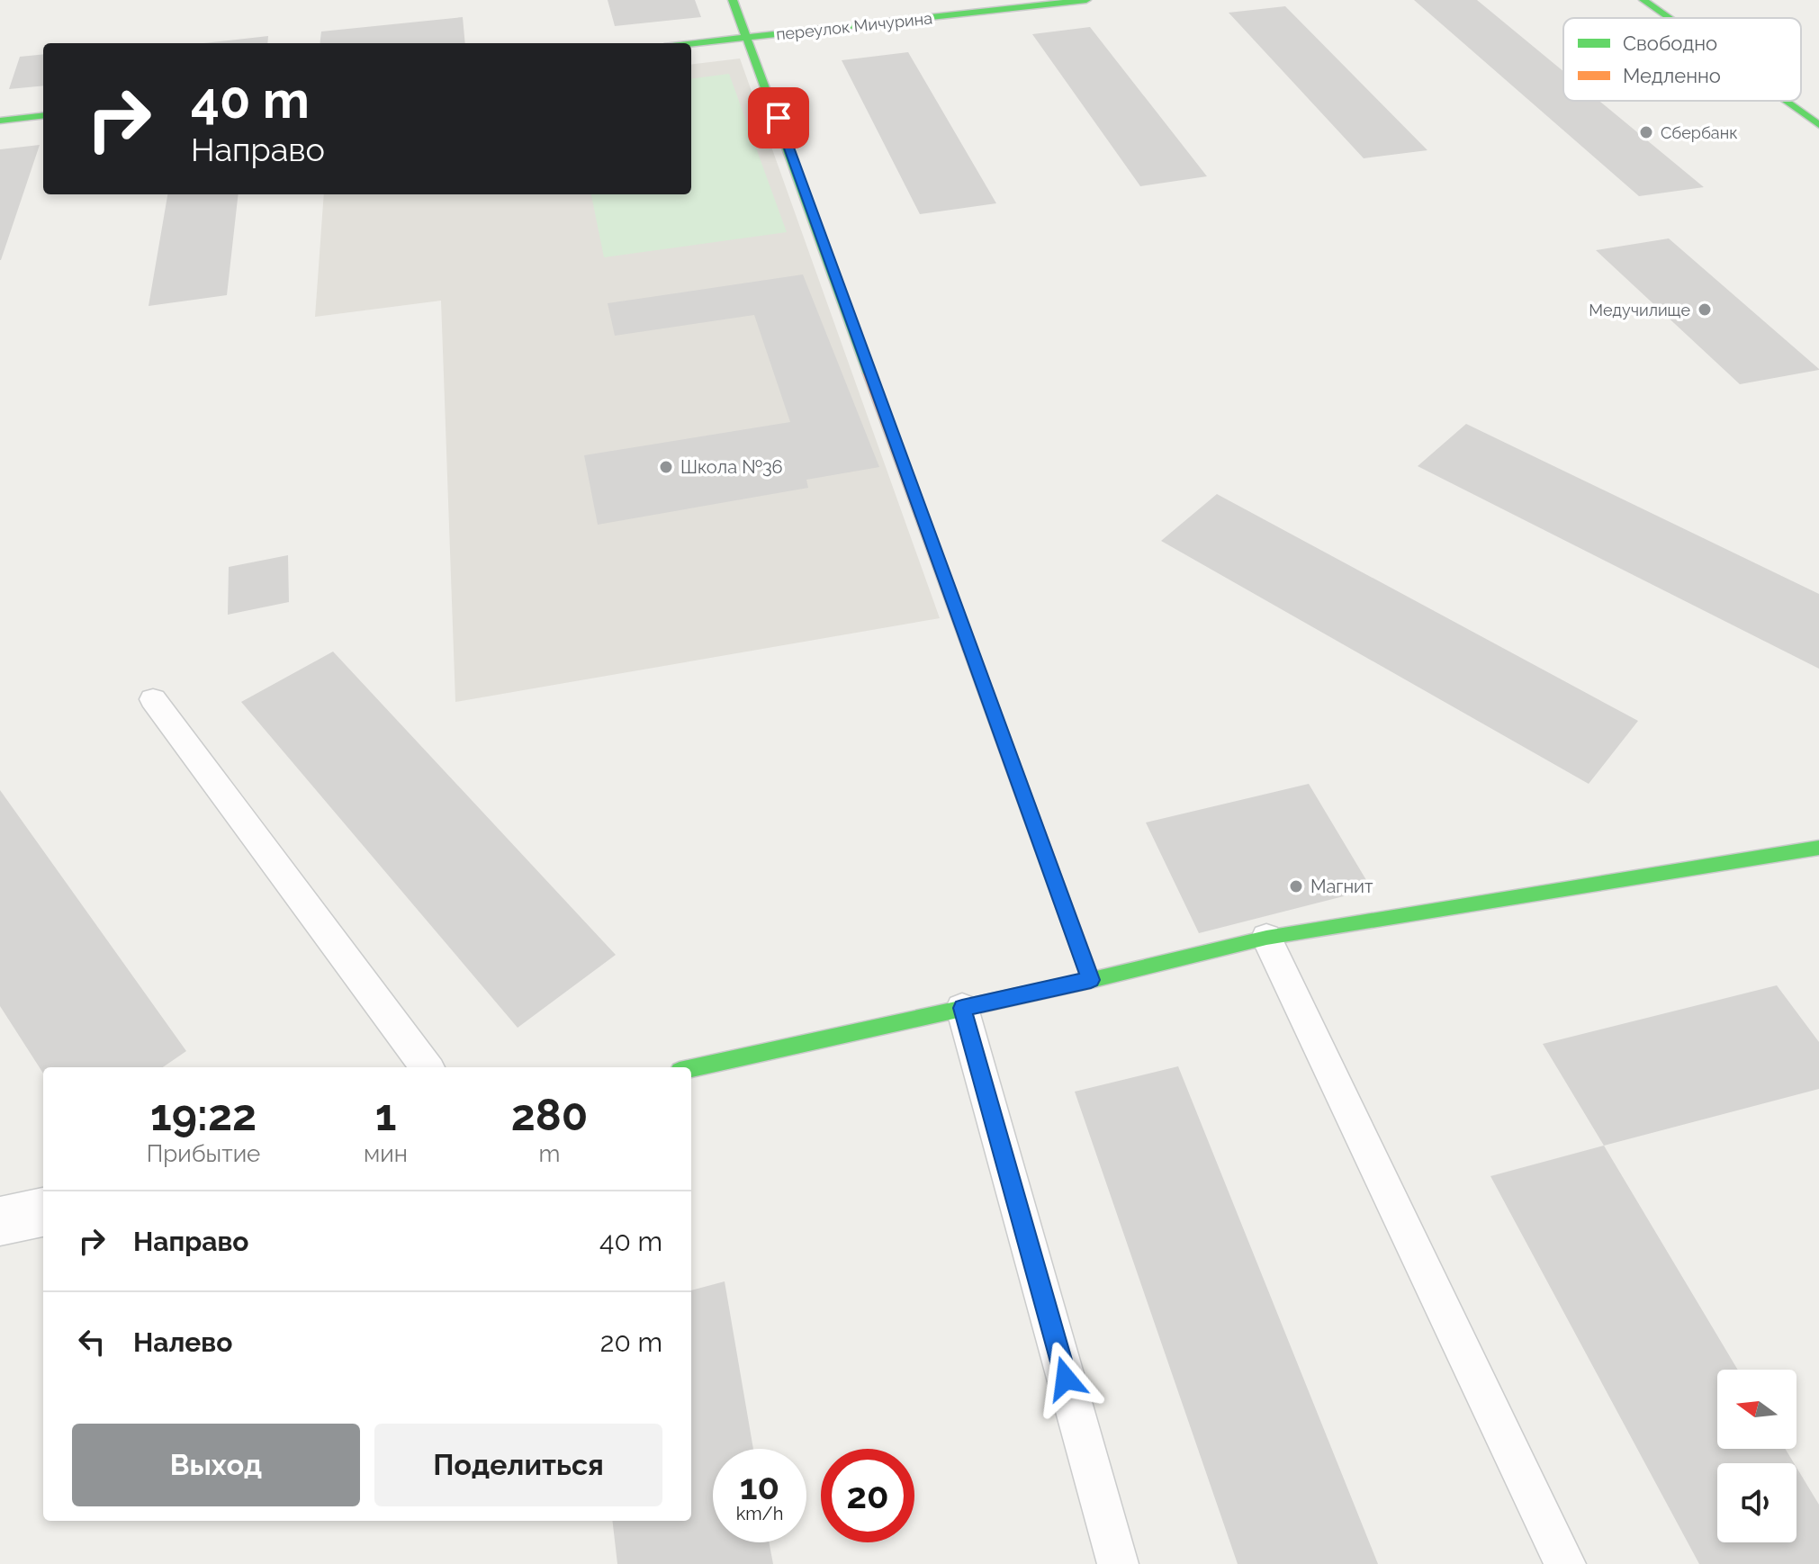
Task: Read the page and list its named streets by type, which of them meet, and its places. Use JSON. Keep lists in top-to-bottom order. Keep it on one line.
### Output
{"streets":{"street":["переулок Мичурина"]},"places":["Сбербанк","Медучилище","Школа №36","Магнит"],"legend":["Свободно","Медленно"],"north":"left","page":{"turn":["40 m","Направо"],"eta":["19:22","Прибытие","1","мин","280","m"],"list":[{"name":"Направо","value":"40 m"},{"name":"Налево","value":"20 m"}],"buttons":["Выход","Поделиться"],"speed":"10 km/h","limit":"20"}}
